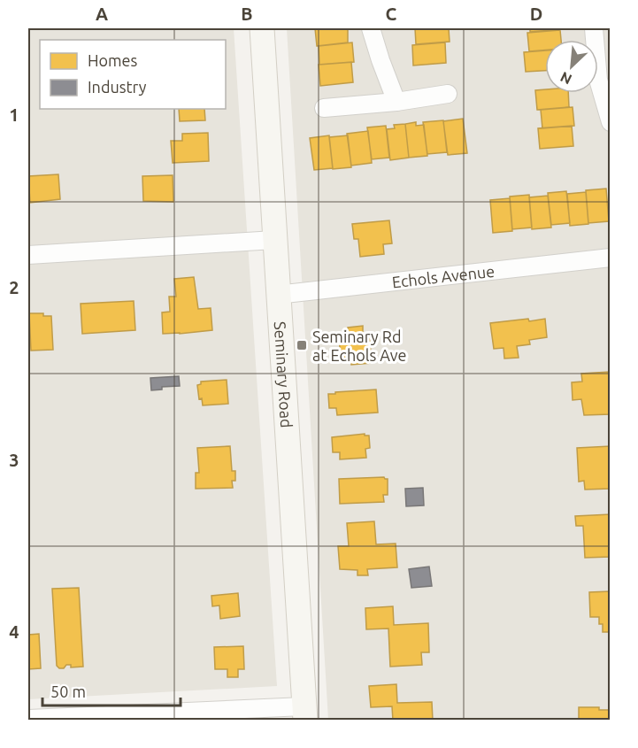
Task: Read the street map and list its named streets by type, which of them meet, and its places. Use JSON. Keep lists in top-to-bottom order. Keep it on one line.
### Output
{"streets":{"main road":["Seminary Road"],"street":["Echols Avenue"]},"crossings":[["Echols Avenue","Seminary Road"]],"places":{"transit":["Seminary Rd at Echols Ave"]},"legend":["Homes","Industry"],"scale_bar":"50 m","north":"bottom left","grid":{"columns":["A","B","C","D"],"rows":["1","2","3","4"]}}
